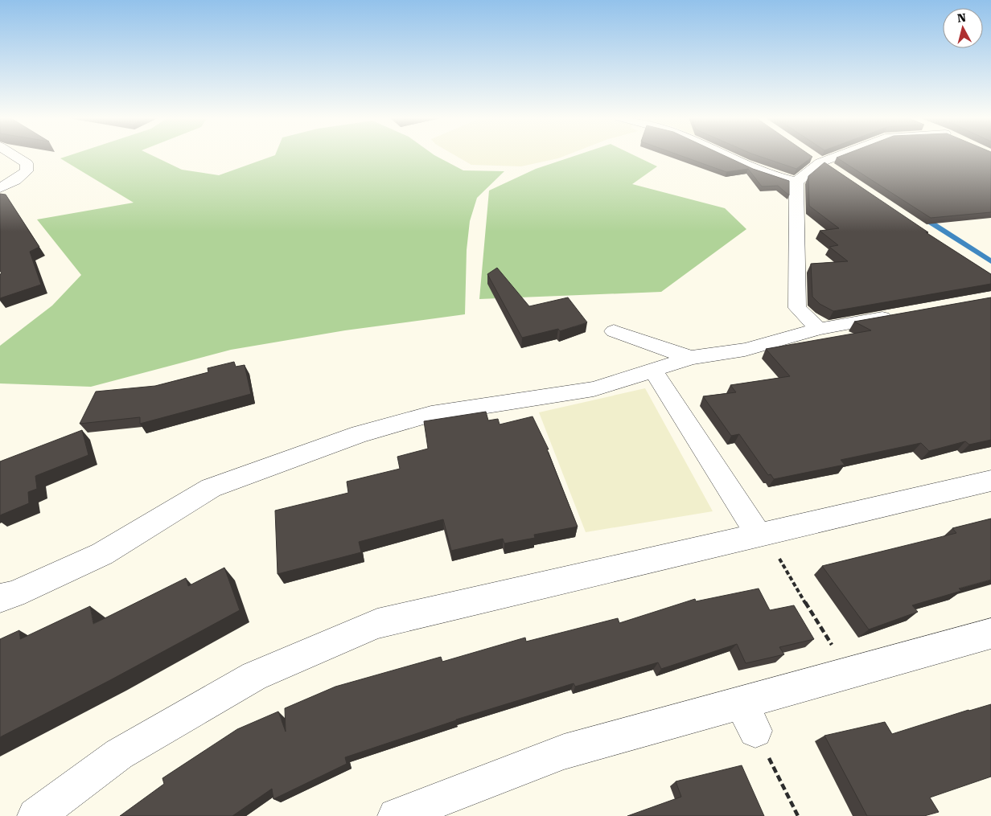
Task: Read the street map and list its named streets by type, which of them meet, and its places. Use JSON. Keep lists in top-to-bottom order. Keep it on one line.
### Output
{"north":"top"}
